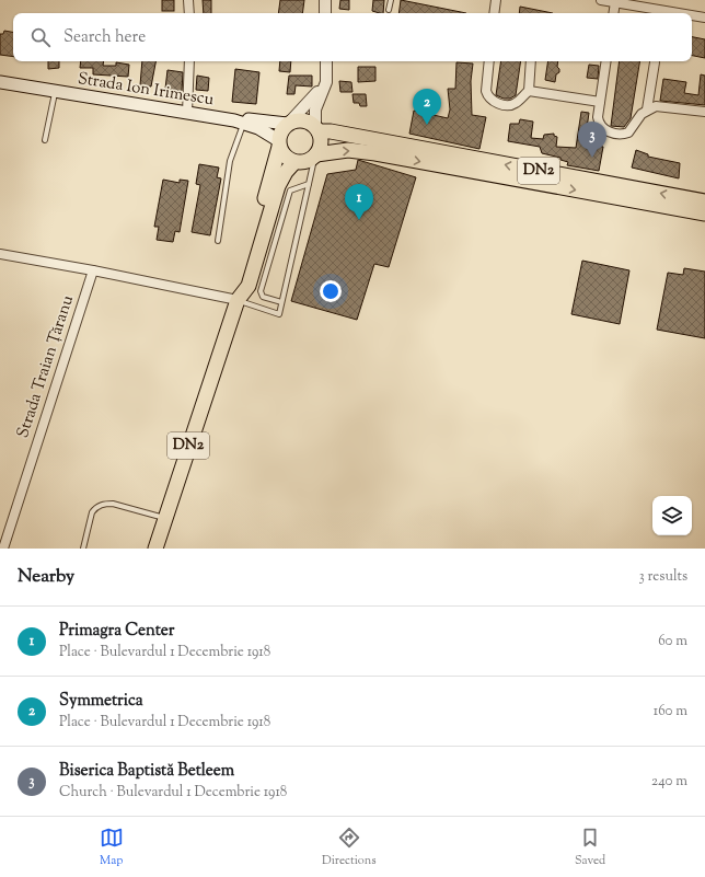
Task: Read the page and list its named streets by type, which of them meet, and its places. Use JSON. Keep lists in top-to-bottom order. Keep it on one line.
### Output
{"streets":{"main road":["Strada Ion Irimescu","DN2"],"street":["Strada Traian Țăranu"]},"crossings":[["Strada Ion Irimescu","DN2"]],"page":{"search":"Search here","pins":["2","3","1"],"heading":["Nearby","3 results"],"list":[{"mark":"1","name":"Primagra Center","note":"Place · Bulevardul 1 Decembrie 1918","value":"60 m"},{"mark":"2","name":"Symmetrica","note":"Place · Bulevardul 1 Decembrie 1918","value":"160 m"},{"mark":"3","name":"Biserica Baptistă Betleem","note":"Church · Bulevardul 1 Decembrie 1918","value":"240 m"}],"nav":["Map","Directions","Saved"]}}
